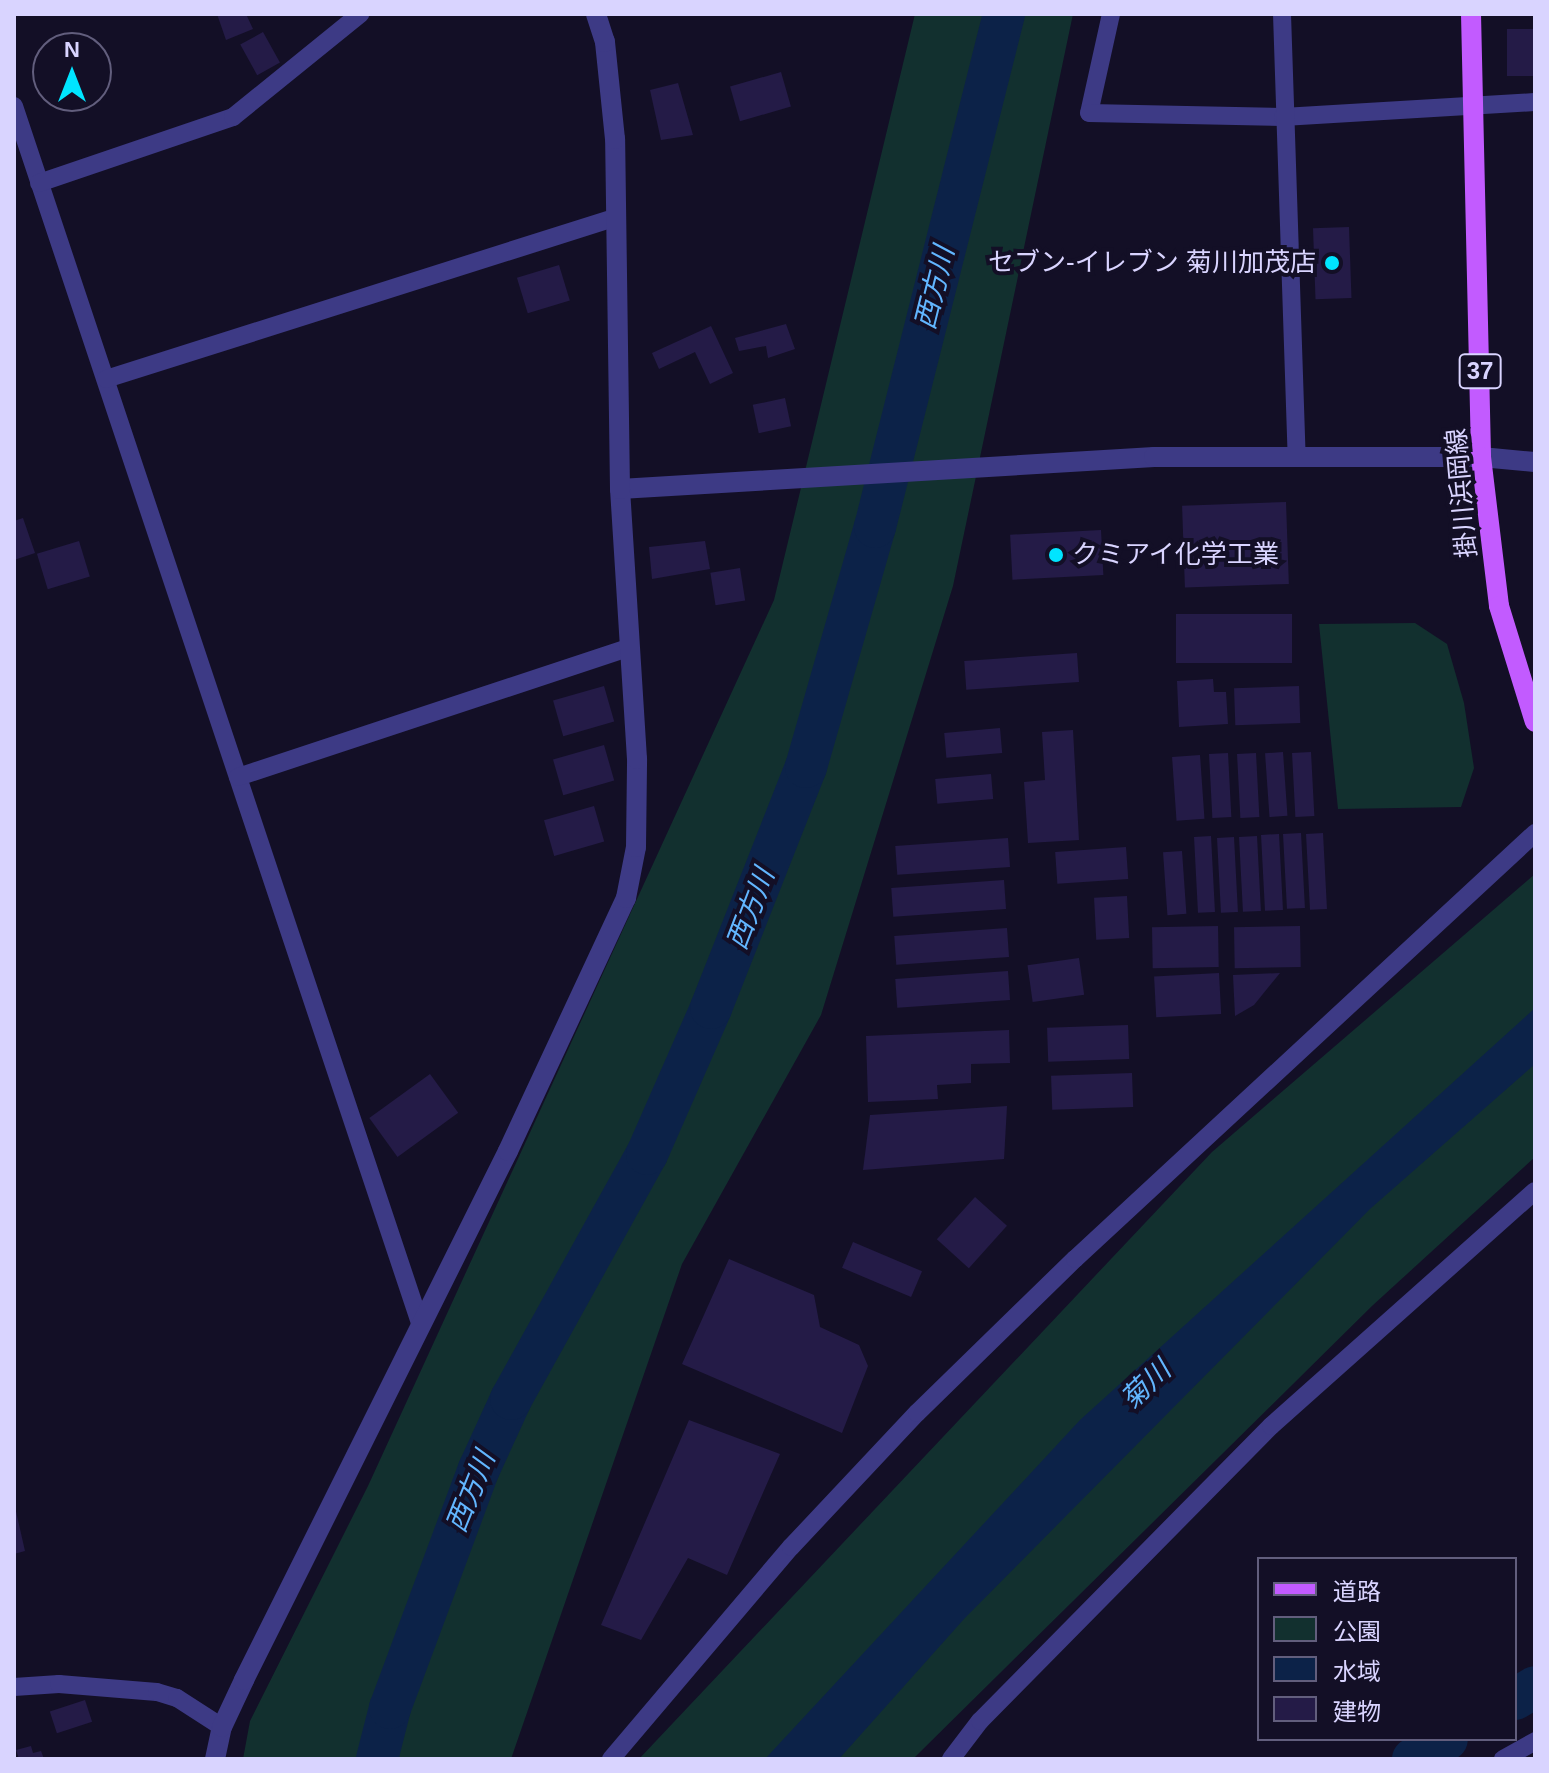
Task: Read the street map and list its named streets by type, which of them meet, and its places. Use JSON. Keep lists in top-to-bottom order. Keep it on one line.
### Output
{"streets":{"main road":["37","掛川浜岡線"]},"water":["西方川","菊川"],"places":["セブン-イレブン 菊川加茂店","クミアイ化学工業"],"legend":["道路","公園","水域","建物"],"north":"top"}
